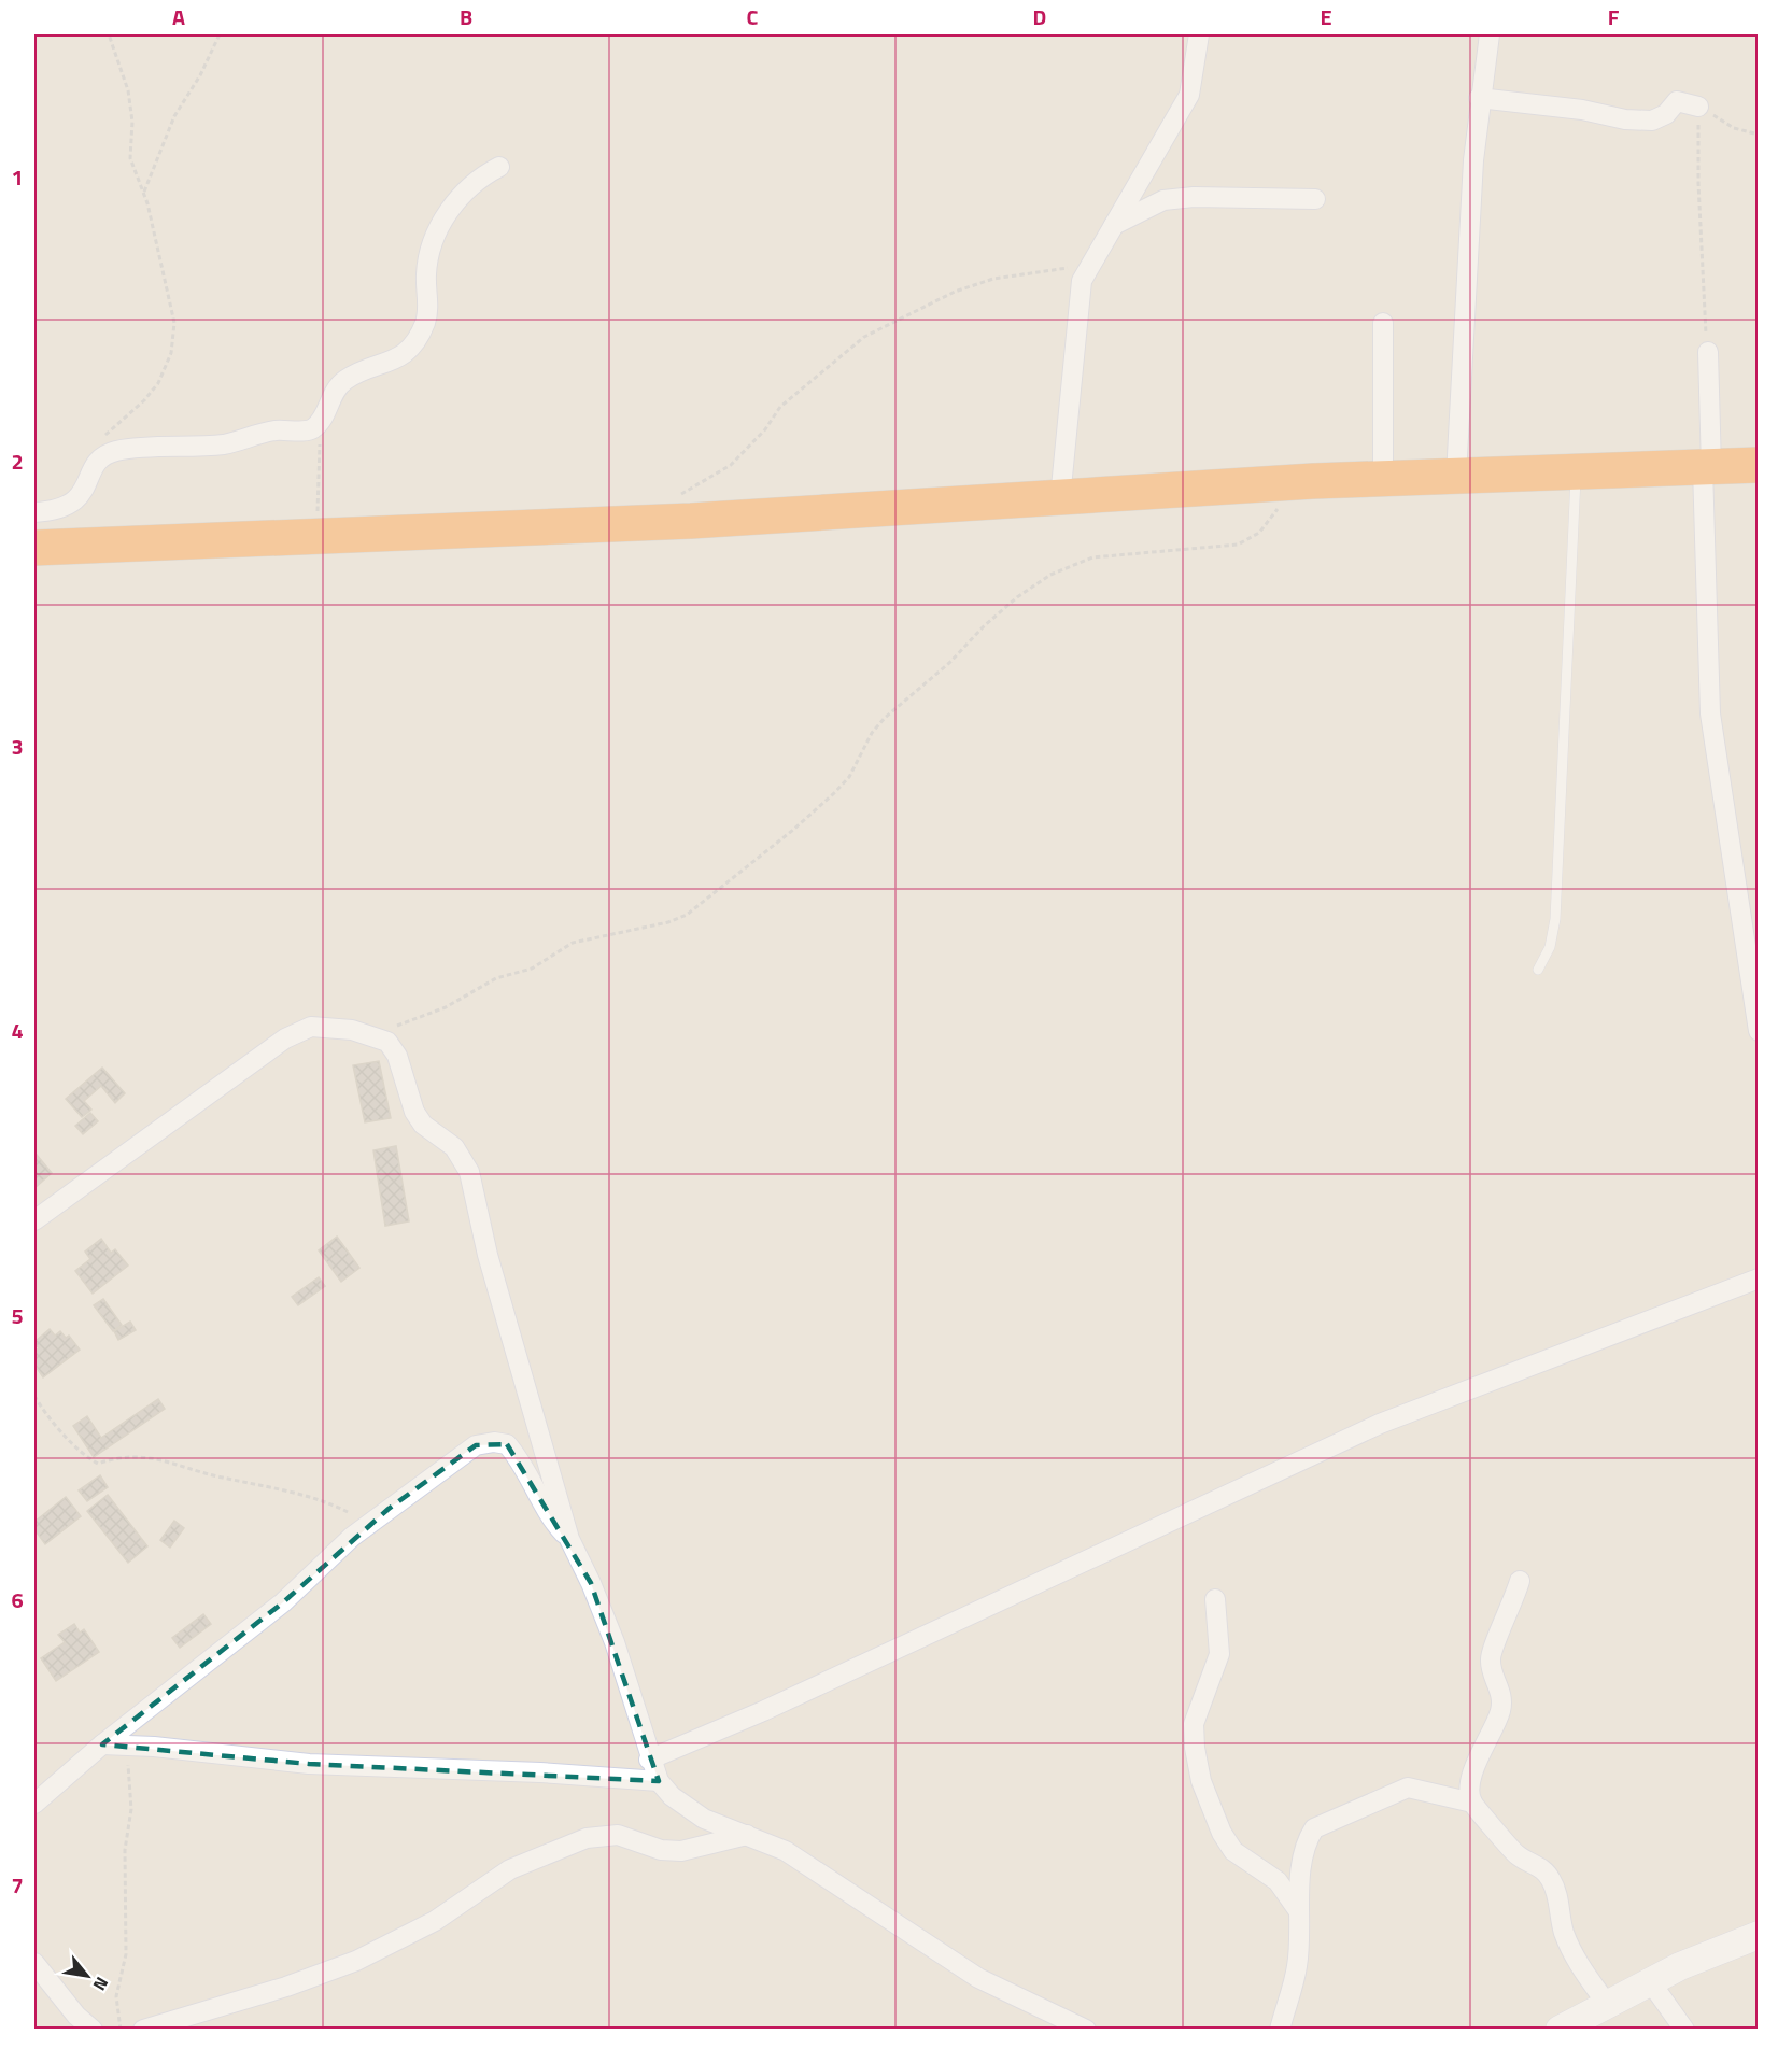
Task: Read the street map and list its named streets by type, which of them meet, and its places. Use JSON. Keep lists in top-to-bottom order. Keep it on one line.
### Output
{"north":"bottom right","grid":{"columns":["A","B","C","D","E","F"],"rows":["1","2","3","4","5","6","7"]}}
